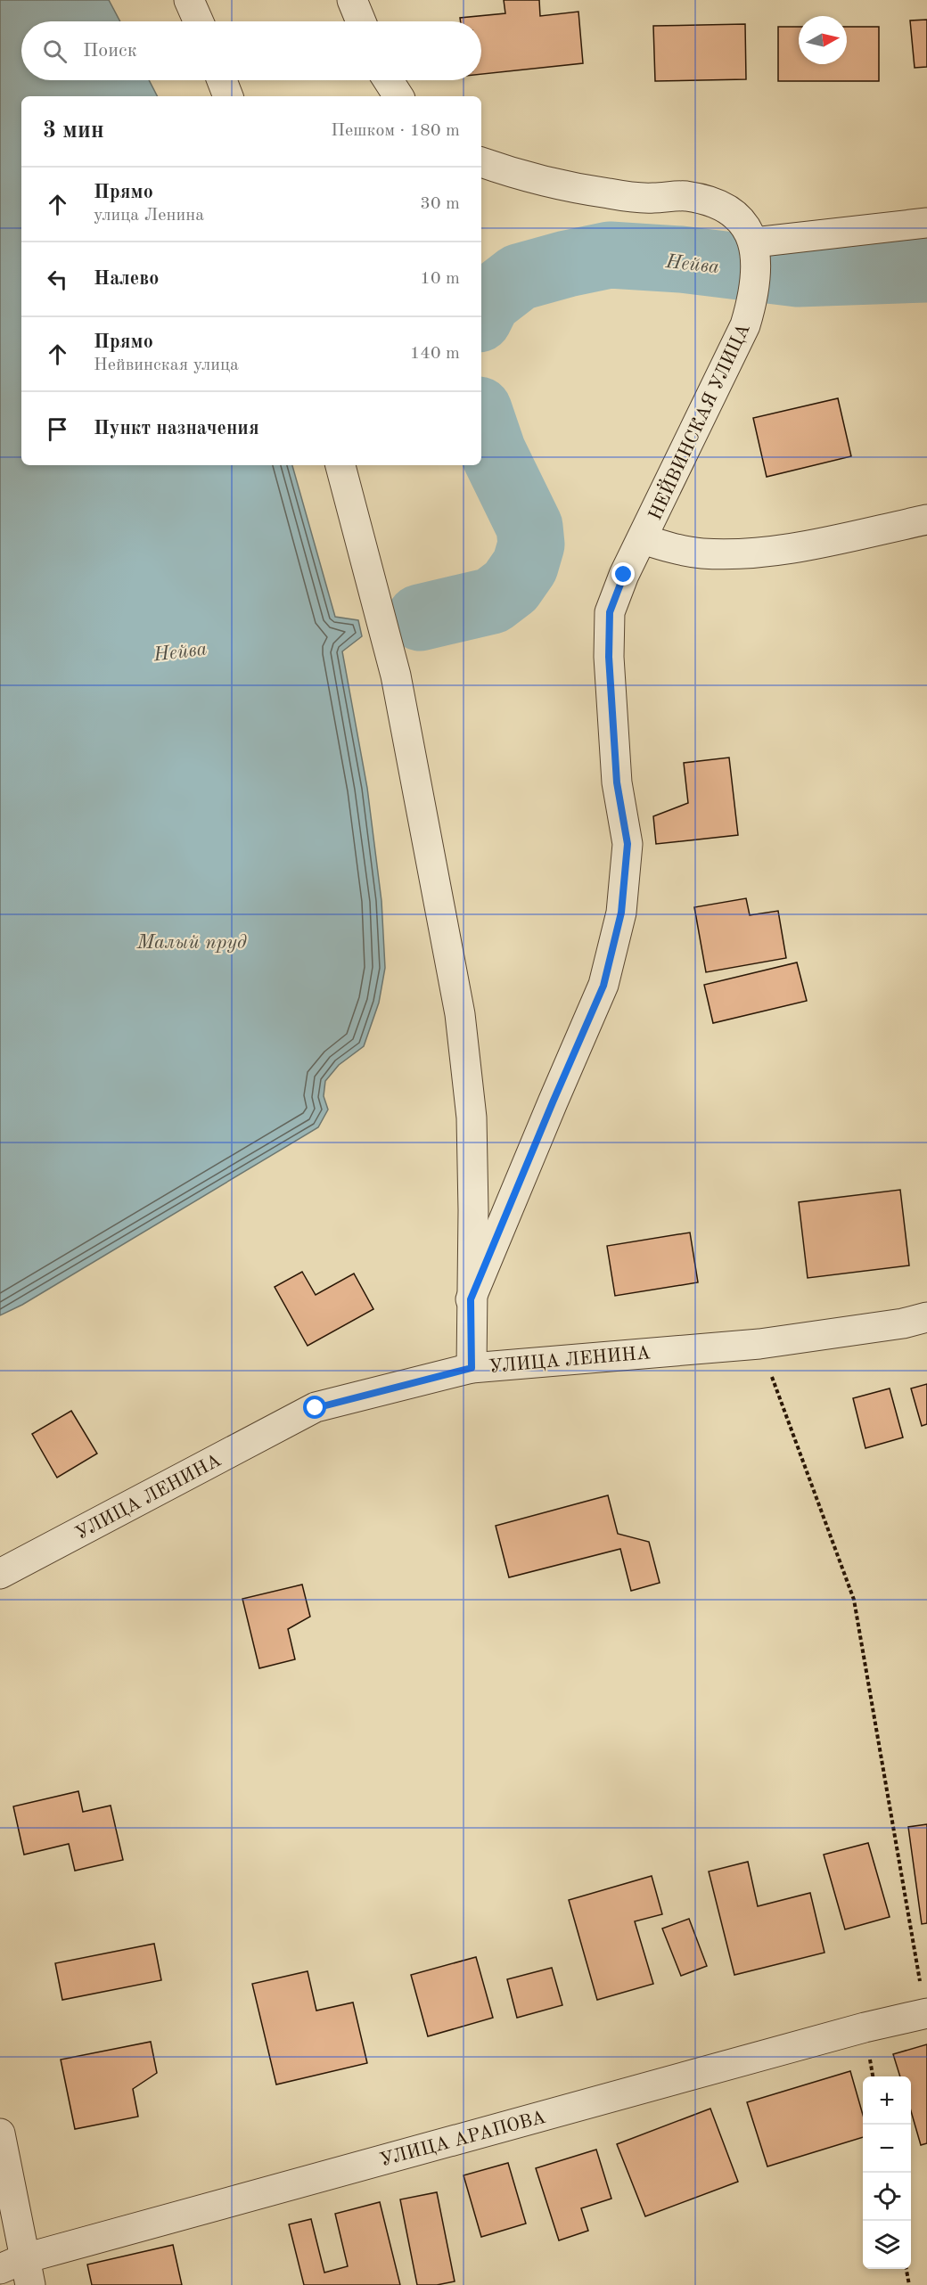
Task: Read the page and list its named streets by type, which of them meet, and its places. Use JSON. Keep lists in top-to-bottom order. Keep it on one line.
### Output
{"streets":{"street":["НЕЙВИНСКАЯ УЛИЦА","УЛИЦА ЛЕНИНА","УЛИЦА АРАПОВА"]},"water":["Нейва","Малый пруд"],"north":"right","page":{"search":"Поиск","heading":["3 мин","Пешком · 180 m"],"list":[["Прямо","улица Ленина","30 m"],["Налево","10 m"],["Прямо","Нейвинская улица","140 m"],"Пункт назначения"],"map_buttons":["+","−"]}}
